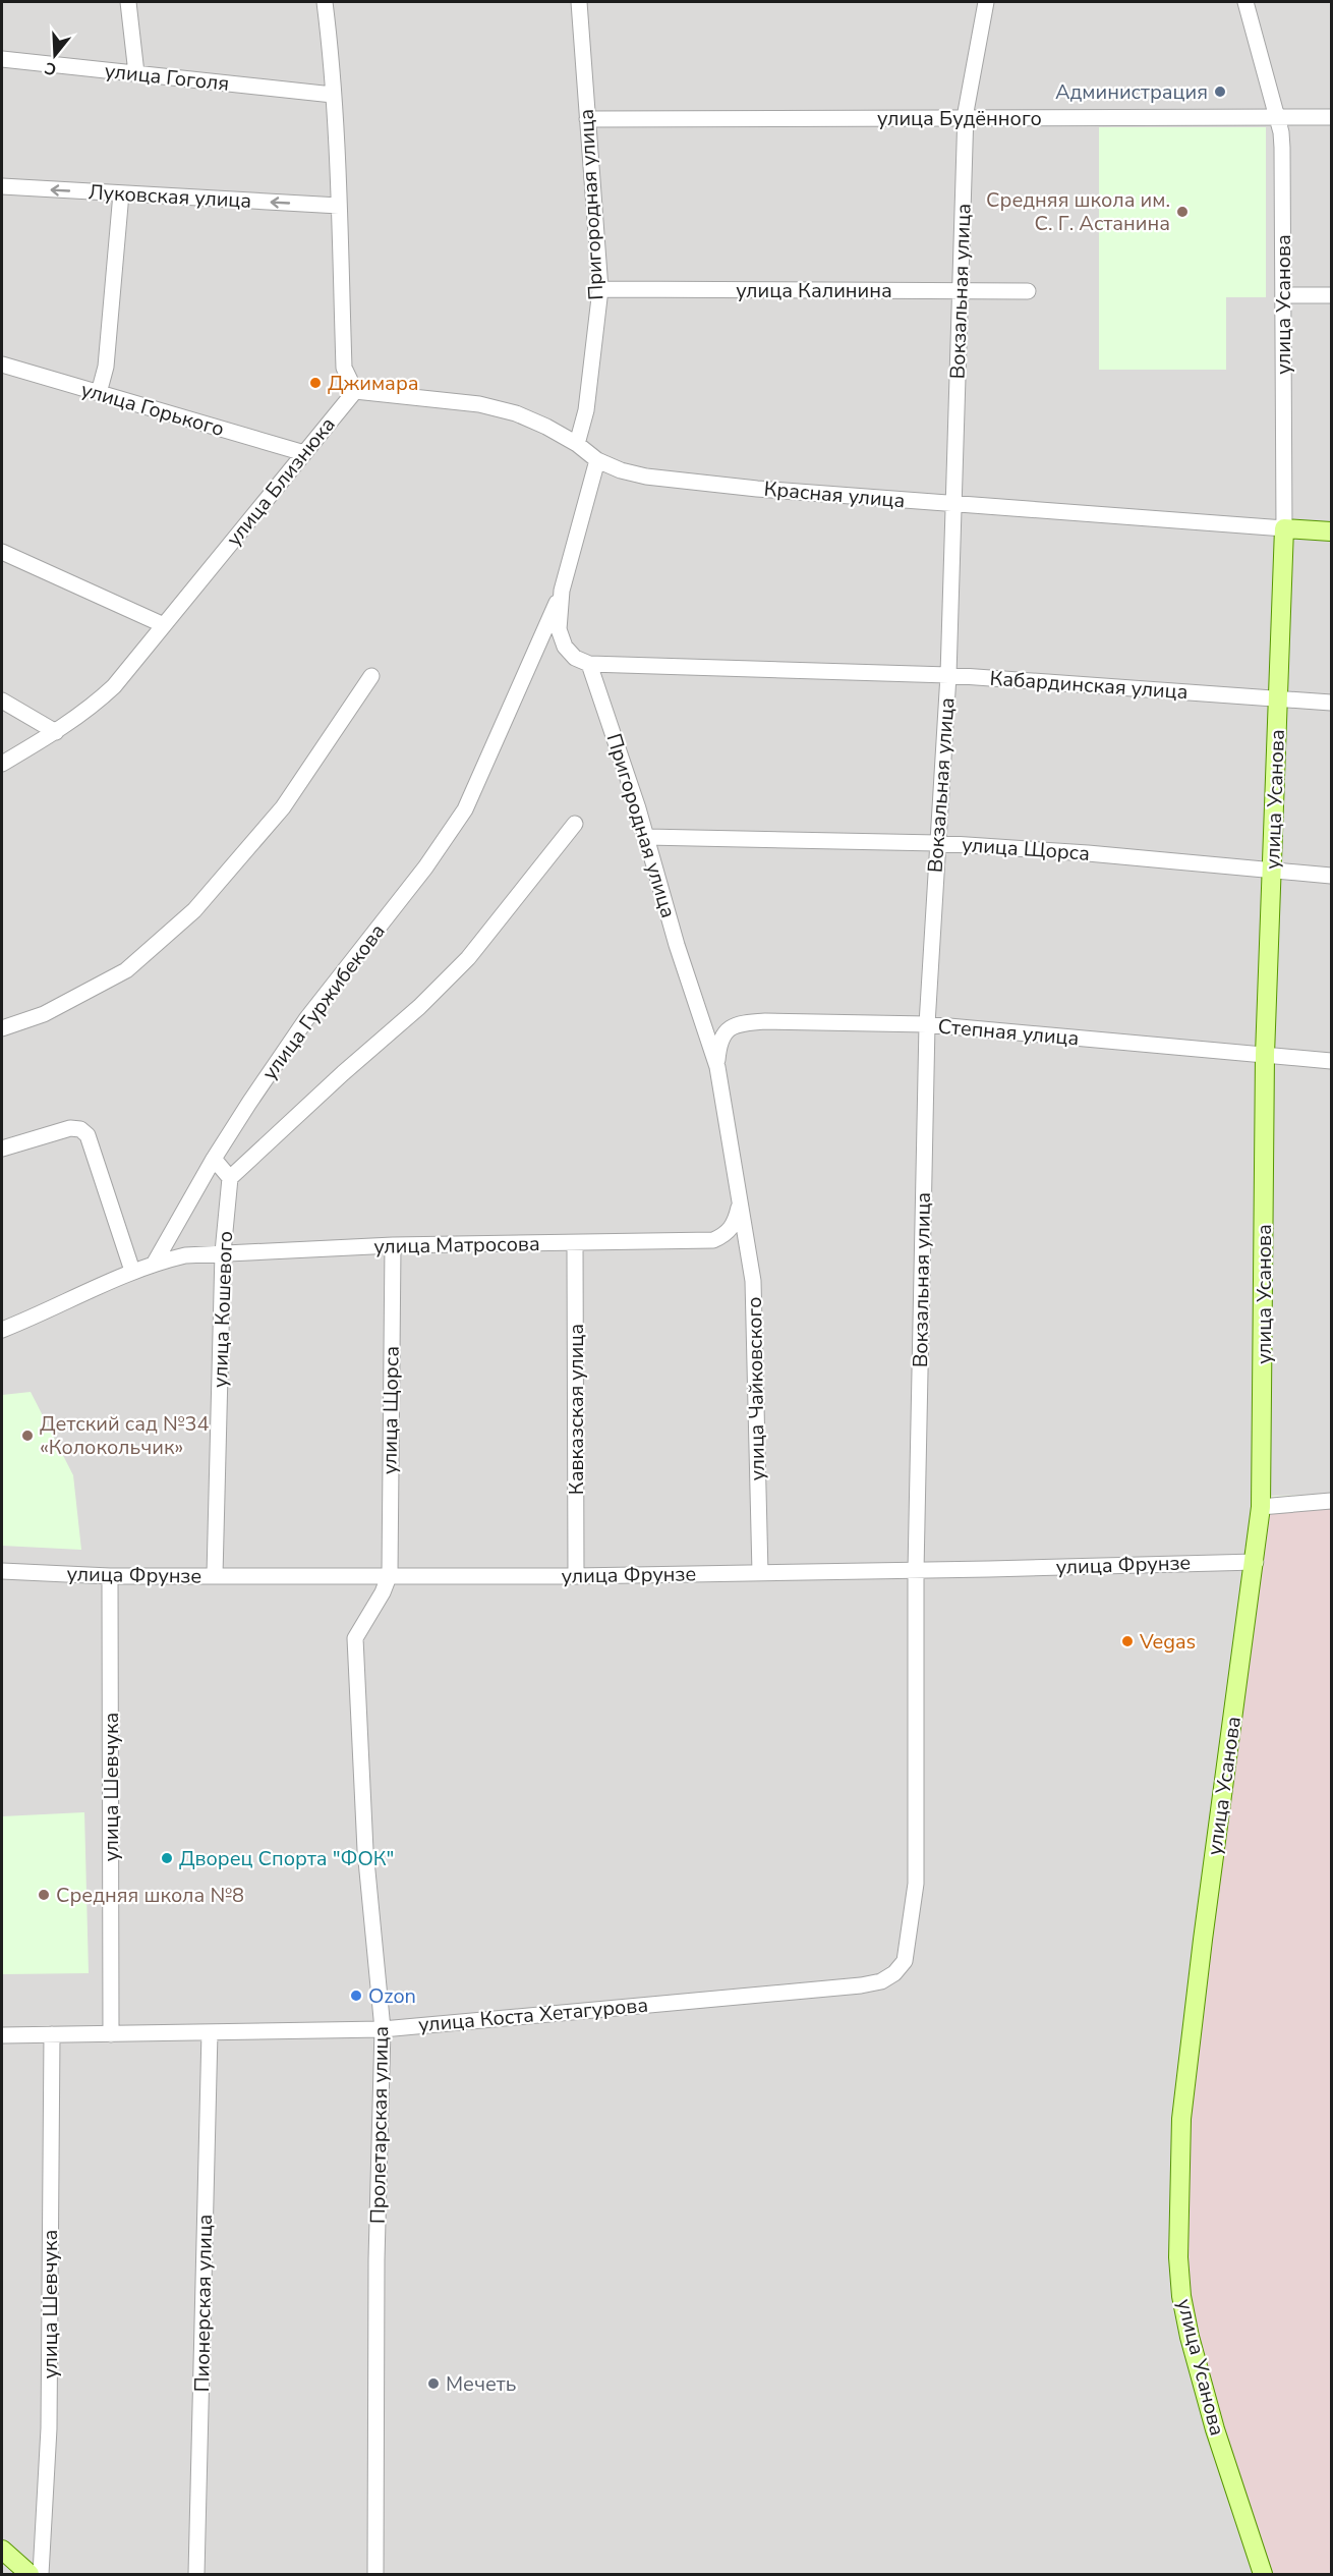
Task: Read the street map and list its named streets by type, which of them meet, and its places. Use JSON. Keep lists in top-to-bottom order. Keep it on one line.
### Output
{"streets":{"main road":["улица Усанова","Красная улица"],"street":["улица Гоголя","улица Будённого","Луковская улица","Пригородная улица","улица Калинина","Вокзальная улица","улица Горького","улица Близнюка","Кабардинская улица","улица Щорса","улица Гуржибекова","Степная улица","улица Матросова","улица Кошевого","улица Чайковского","Кавказская улица","улица Фрунзе","улица Шевчука","улица Коста Хетагурова","Пролетарская улица","Пионерская улица"]},"crossings":[["улица Будённого","Пригородная улица"],["улица Будённого","Вокзальная улица"],["улица Будённого","улица Усанова"],["Пригородная улица","улица Калинина"],["Пригородная улица","Красная улица"],["Пригородная улица","Кабардинская улица"],["Пригородная улица","улица Щорса"],["Пригородная улица","Степная улица"],["Пригородная улица","улица Матросова"],["Пригородная улица","улица Чайковского"],["улица Калинина","Вокзальная улица"],["Вокзальная улица","Красная улица"],["Вокзальная улица","Кабардинская улица"],["Вокзальная улица","улица Щорса"],["Вокзальная улица","Степная улица"],["Вокзальная улица","улица Фрунзе"],["Вокзальная улица","улица Коста Хетагурова"],["улица Усанова","Красная улица"],["улица Усанова","Кабардинская улица"],["улица Усанова","улица Щорса"],["улица Усанова","Степная улица"],["улица Усанова","улица Фрунзе"],["улица Горького","улица Близнюка"],["улица Близнюка","Красная улица"],["улица Щорса","улица Матросова"],["улица Щорса","улица Фрунзе"],["улица Щорса","Пролетарская улица"],["улица Гуржибекова","улица Матросова"],["улица Матросова","улица Кошевого"],["улица Матросова","улица Чайковского"],["улица Матросова","Кавказская улица"],["улица Кошевого","улица Фрунзе"],["улица Чайковского","улица Фрунзе"],["Кавказская улица","улица Фрунзе"],["улица Фрунзе","улица Шевчука"],["улица Фрунзе","Пролетарская улица"],["улица Шевчука","улица Коста Хетагурова"],["улица Коста Хетагурова","Пролетарская улица"],["улица Коста Хетагурова","Пионерская улица"]],"one_way":["Луковская улица"],"places":["Администрация","Средняя школа им. C. Г. Астанина","Джимара","Детский сад №34 «Колокольчик»","Vegas","Дворец Спорта \"ФОК\"","Средняя школа №8","Ozon","Мечеть"],"north":"bottom"}
